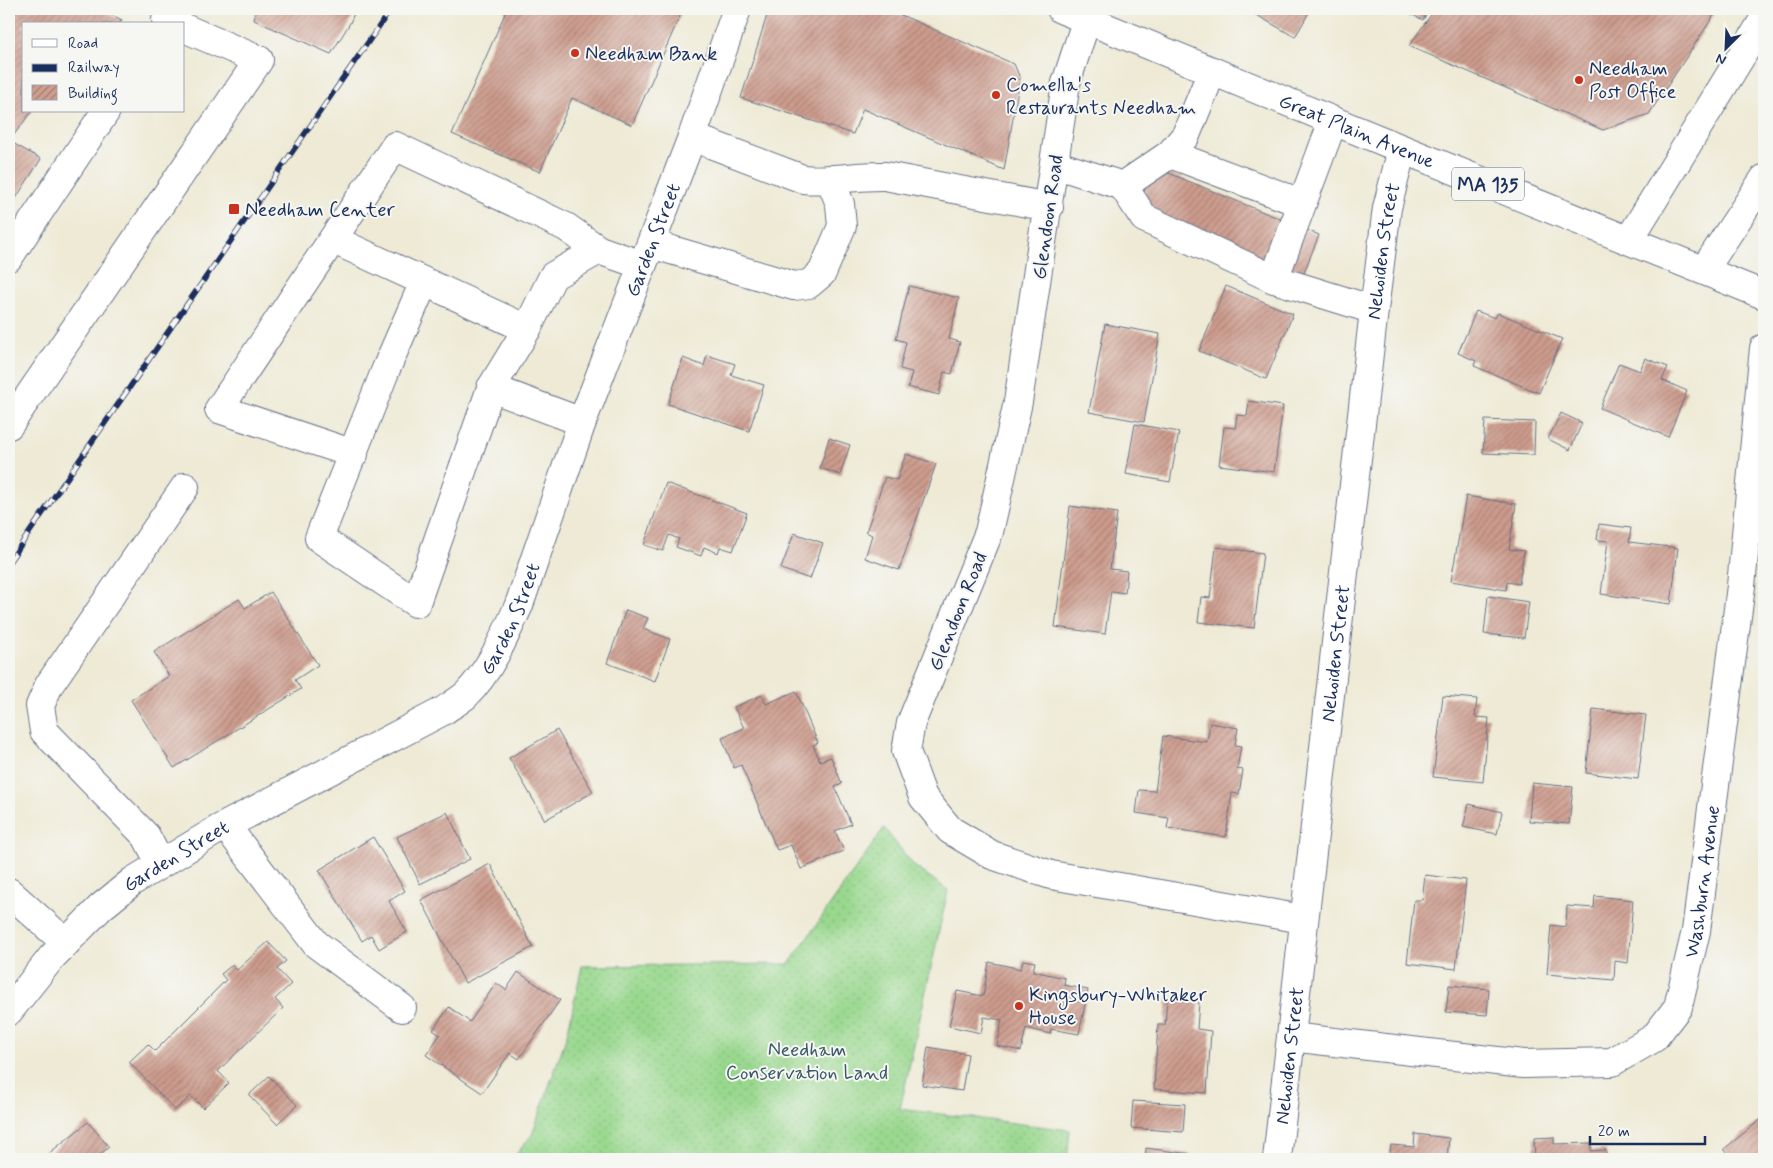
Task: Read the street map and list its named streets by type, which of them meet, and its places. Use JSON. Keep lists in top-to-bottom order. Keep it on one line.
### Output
{"streets":{"street":["Great Plain Avenue","MA 135","Glendoon Road","Garden Street","Nehoiden Street","Washburn Avenue"]},"crossings":[["Great Plain Avenue","Glendoon Road"],["Great Plain Avenue","Nehoiden Street"],["Glendoon Road","Nehoiden Street"],["Nehoiden Street","Washburn Avenue"]],"parks":["Needham Conservation Land"],"places":{"other":["Needham Bank","Needham Post Office","Comella's Restaurants Needham","Kingsbury-Whitaker House"],"transit":["Needham Center"]},"legend":["Road","Railway","Building"],"scale_bar":"20 m","north":"bottom left"}
